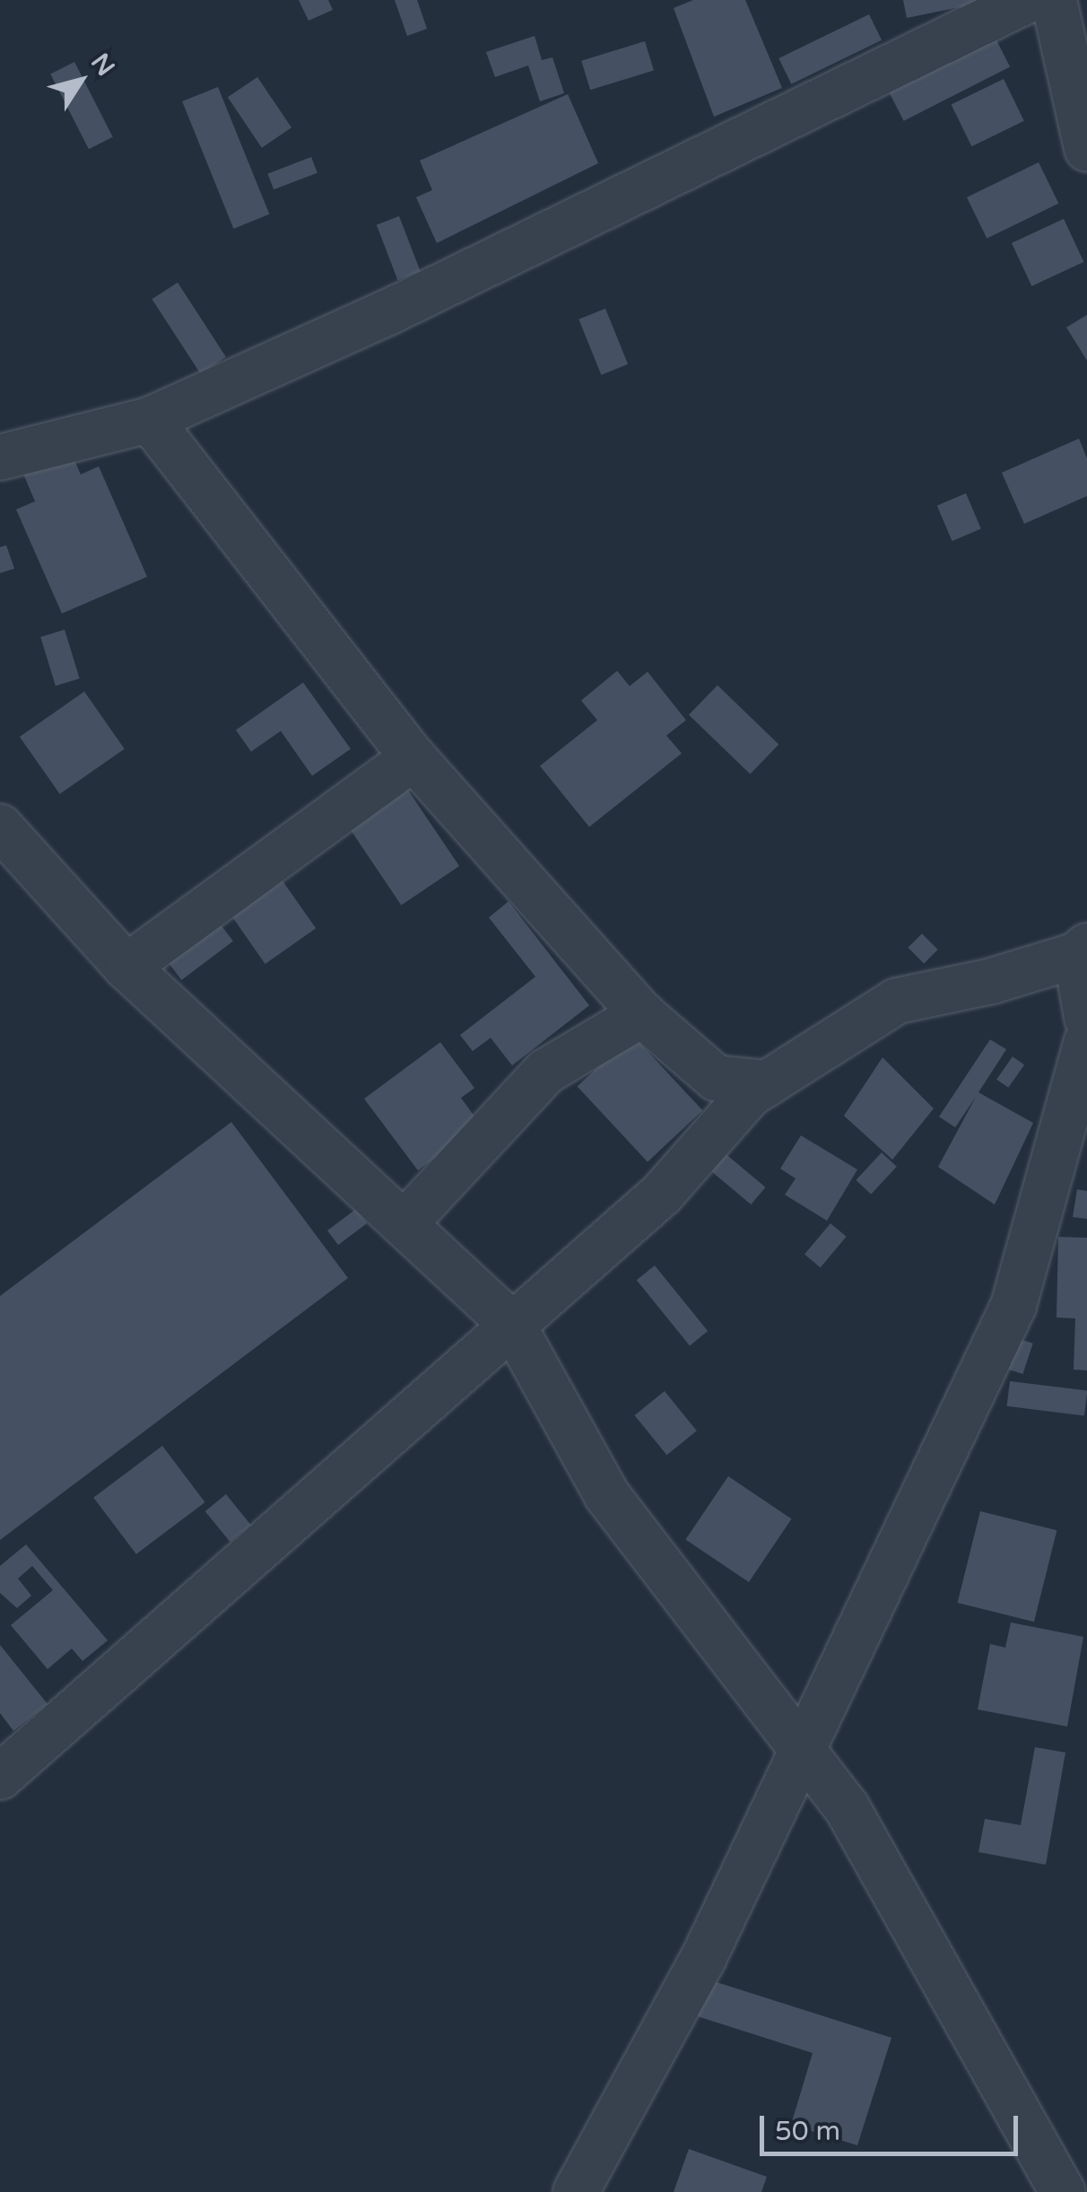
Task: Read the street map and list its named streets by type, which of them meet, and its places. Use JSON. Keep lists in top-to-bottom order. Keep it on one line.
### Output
{"scale_bar":"50 m","north":"top right"}
